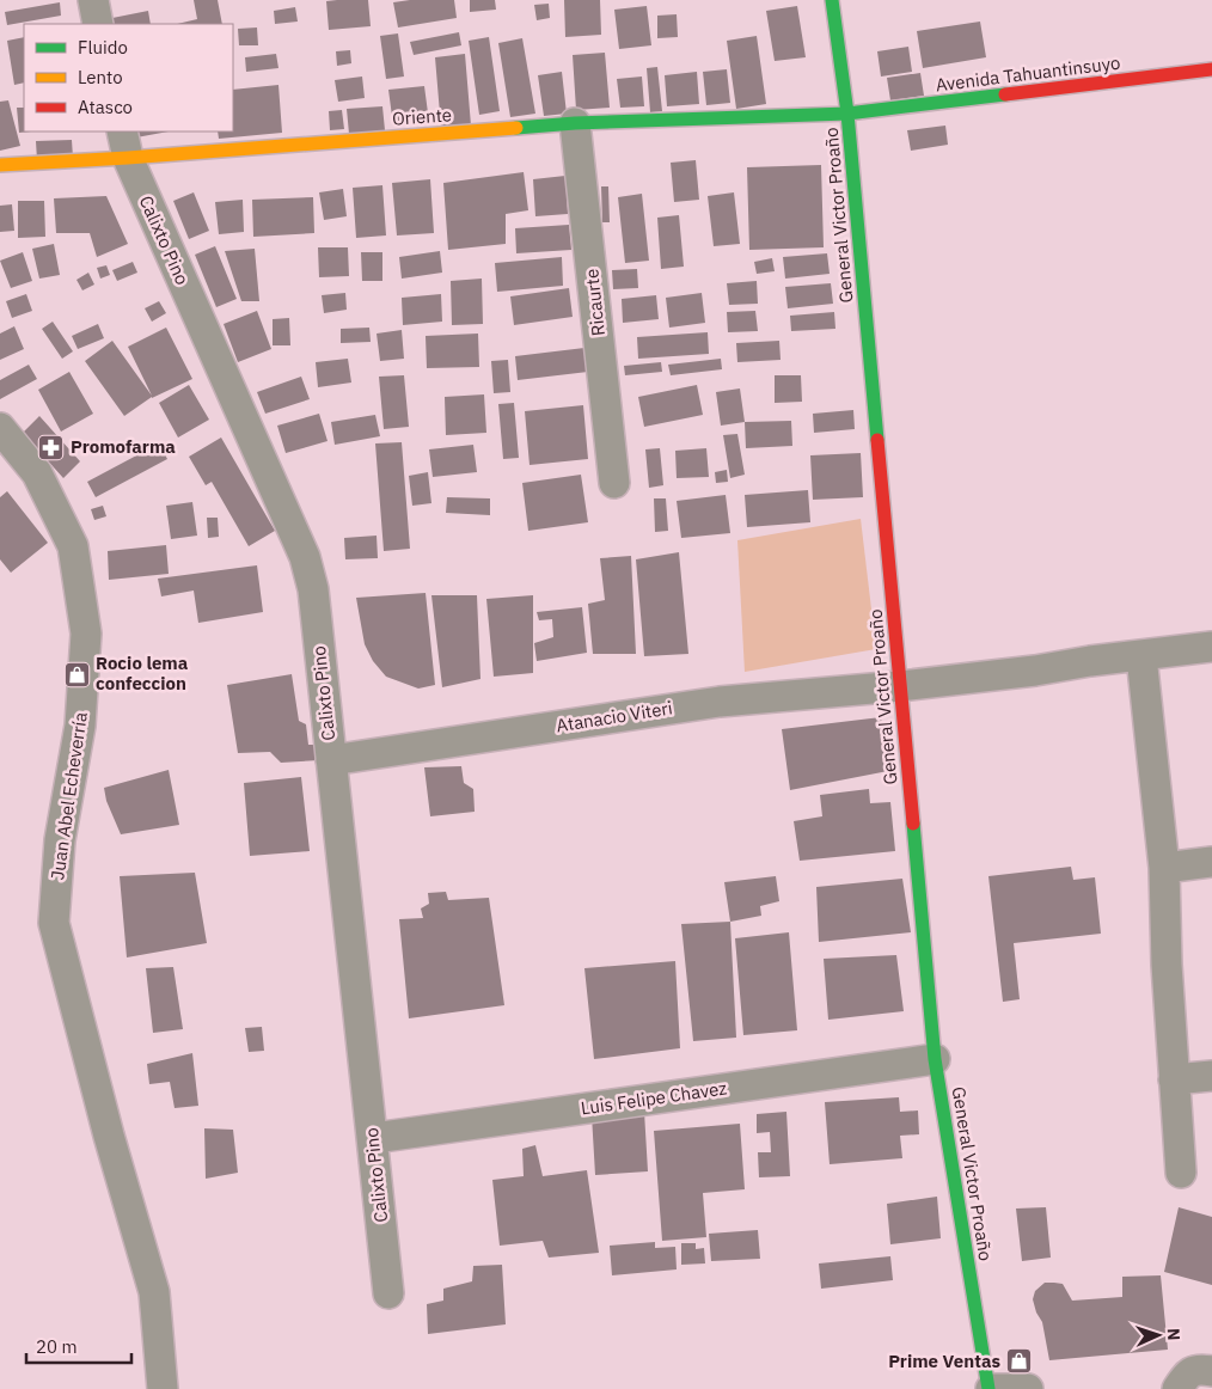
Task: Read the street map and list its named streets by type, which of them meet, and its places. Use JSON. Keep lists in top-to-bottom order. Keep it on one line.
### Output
{"streets":{"street":["Avenida Tahuantinsuyo","Oriente","General Victor Proaño","Calixto Pino","Ricaurte","Atanacio Viteri","Juan Abel Echeverría","Luis Felipe Chavez"]},"crossings":[["Avenida Tahuantinsuyo","Oriente"],["Avenida Tahuantinsuyo","General Victor Proaño"],["Oriente","General Victor Proaño"],["Oriente","Calixto Pino"],["Oriente","Ricaurte"],["General Victor Proaño","Atanacio Viteri"],["General Victor Proaño","Luis Felipe Chavez"],["Calixto Pino","Atanacio Viteri"],["Calixto Pino","Luis Felipe Chavez"]],"places":{"pharmacy":["Promofarma"],"shop":["Rocio lema confeccion","Prime Ventas"]},"legend":["Fluido","Lento","Atasco"],"scale_bar":"20 m","north":"right"}
